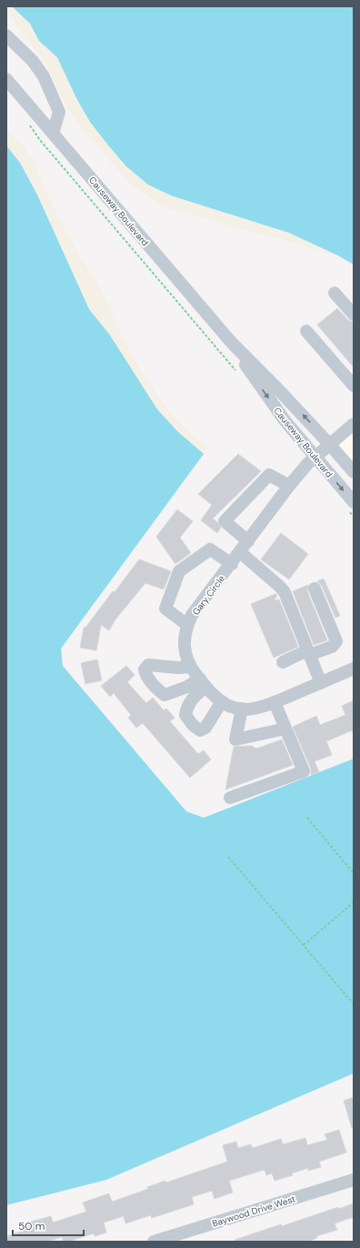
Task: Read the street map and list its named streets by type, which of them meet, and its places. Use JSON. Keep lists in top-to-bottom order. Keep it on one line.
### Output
{"streets":{"street":["Causeway Boulevard","Gary Circle","Baywood Drive West"]},"crossings":[["Causeway Boulevard","Gary Circle"]],"scale_bar":"50 m"}
